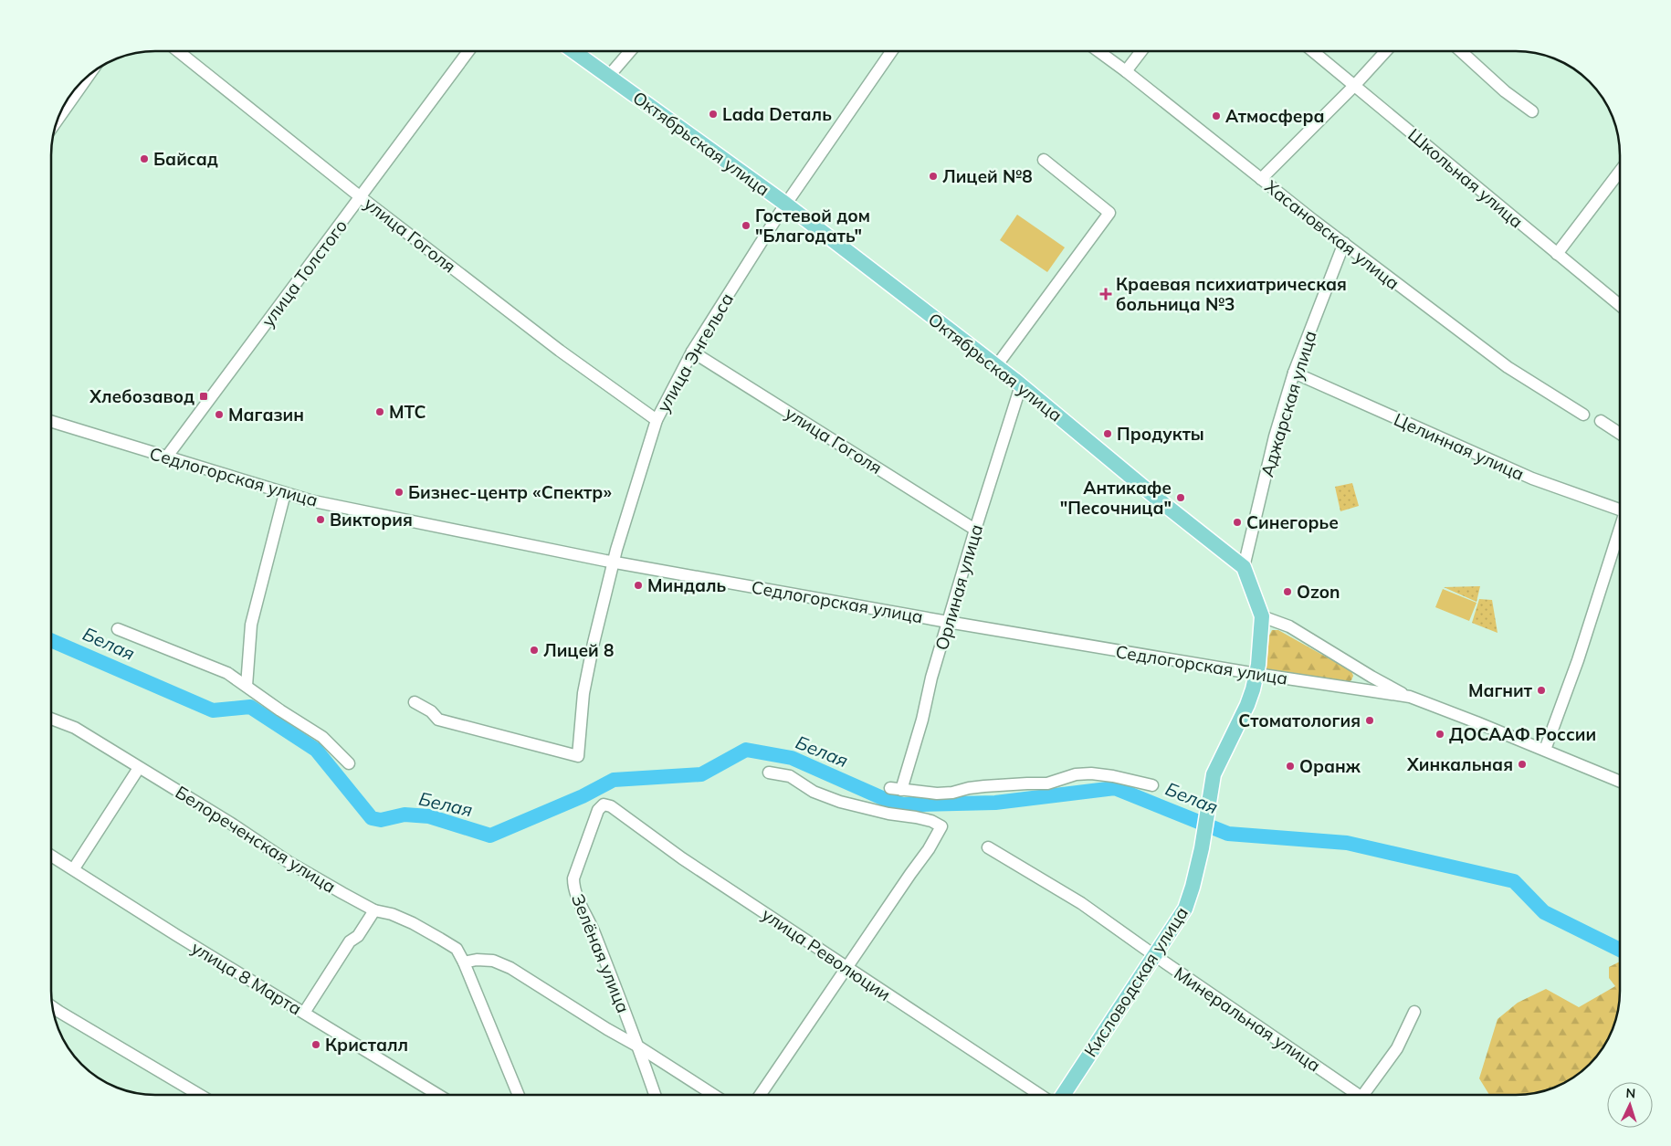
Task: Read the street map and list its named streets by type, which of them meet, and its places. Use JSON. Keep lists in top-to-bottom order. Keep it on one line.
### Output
{"streets":{"main road":["Октябрьская улица","Кисловодская улица"],"street":["Школьная улица","улица Гоголя","Хасановская улица","улица Толстого","улица Энгельса","Аджарская улица","Целинная улица","Седлогорская улица","Орлиная улица","Белореченская улица","Зелёная улица","улица Революции","улица 8 Марта","Минеральная улица"]},"crossings":[["Октябрьская улица","улица Энгельса"],["Октябрьская улица","Аджарская улица"],["Октябрьская улица","Орлиная улица"],["улица Гоголя","улица Толстого"],["улица Гоголя","улица Энгельса"],["улица Гоголя","Орлиная улица"],["Хасановская улица","Аджарская улица"],["улица Толстого","Седлогорская улица"],["улица Энгельса","Седлогорская улица"],["Аджарская улица","Целинная улица"],["Седлогорская улица","Орлиная улица"],["Седлогорская улица","Кисловодская улица"],["Зелёная улица","улица Революции"],["Кисловодская улица","Минеральная улица"]],"water":["Белая"],"places":{"other":["Lada Dеталь","Атмосфера","Байсад","Лицей №8","Гостевой дом \"Благодать\"","МТС","Магазин","Продукты","Бизнес-центр «Спектр»","Антикафе \"Песочница\"","Виктория","Синегорье","Миндаль","Ozon","Лицей 8","Магнит","Стоматология","ДОСААФ России","Хинкальная","Оранж","Кристалл"],"health":["Краевая психиатрическая больница №3"],"transit":["Хлебозавод"]},"north":"top"}
